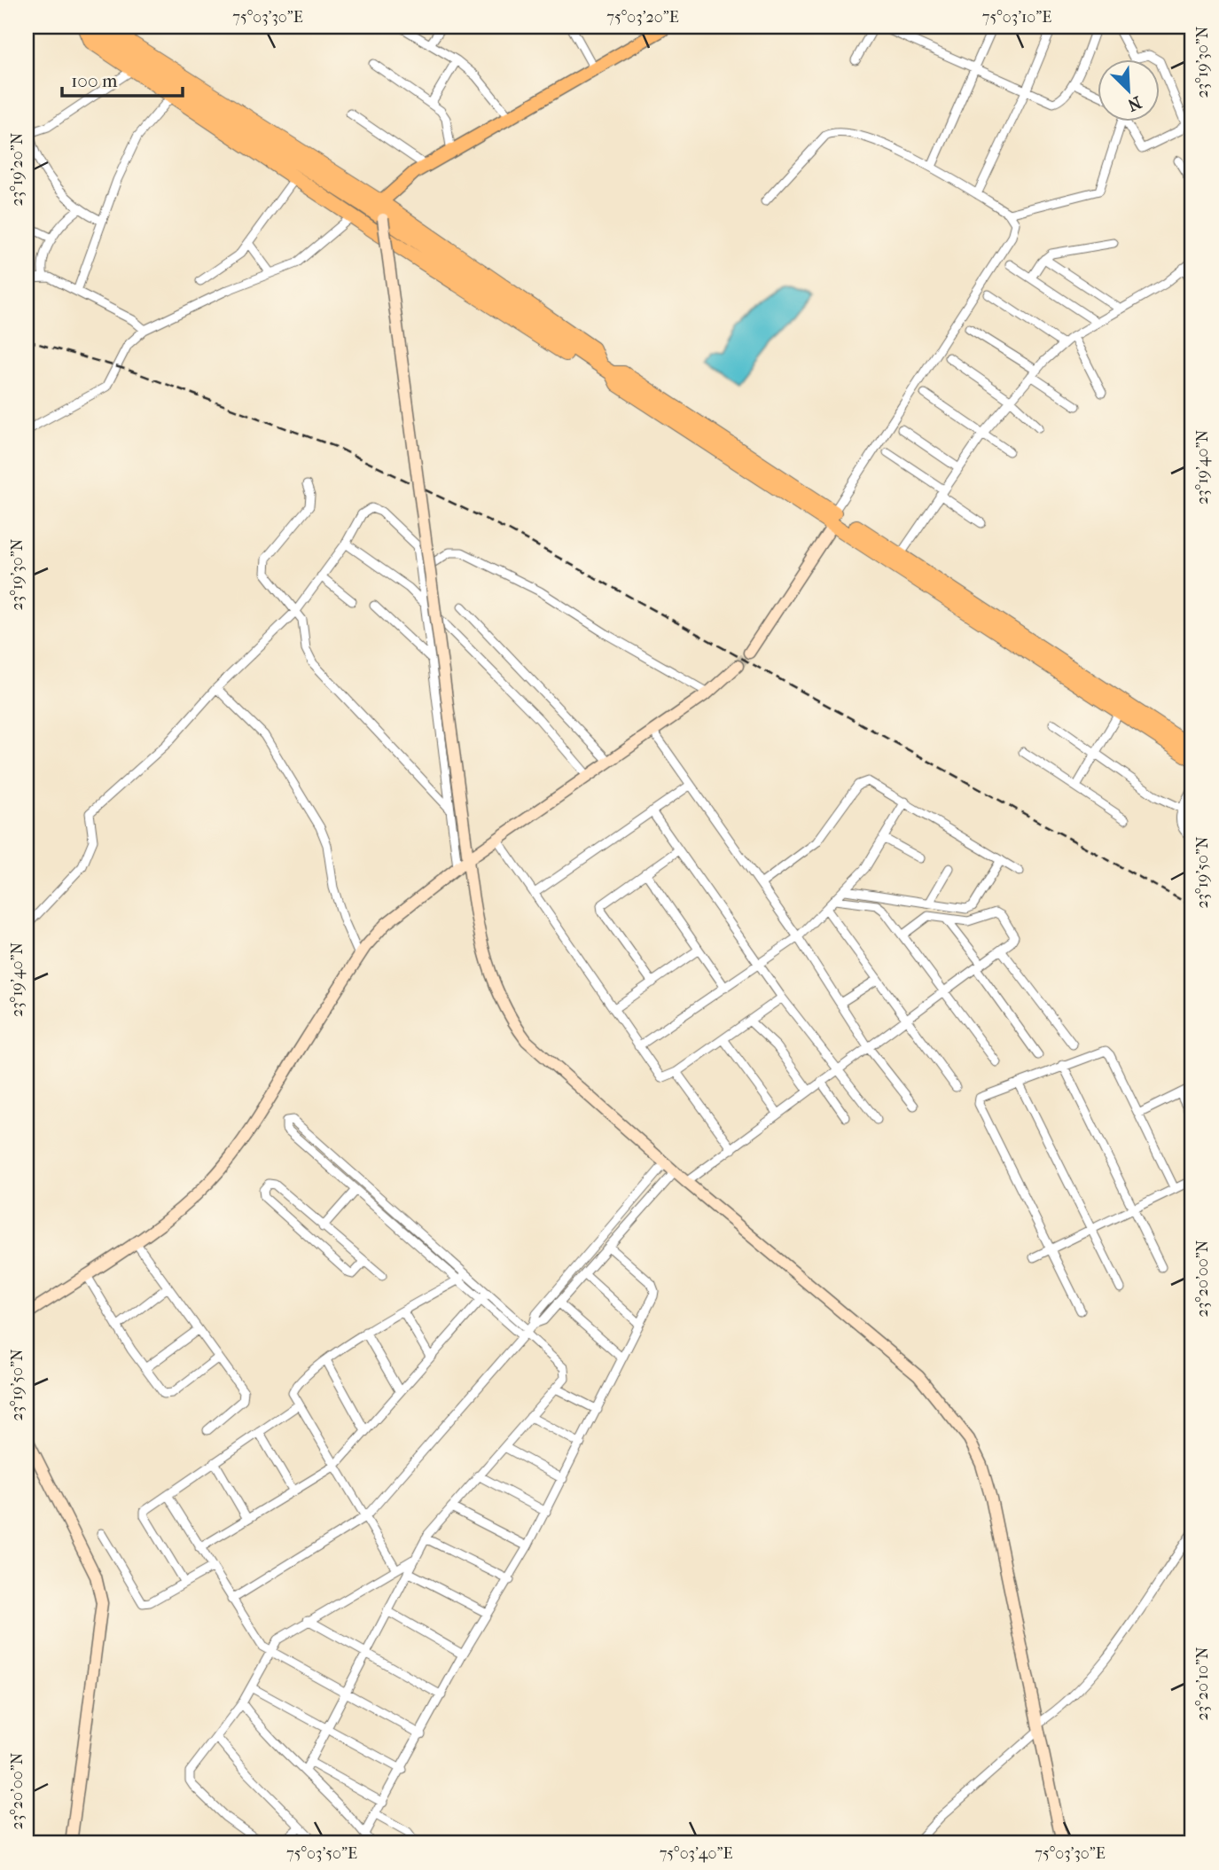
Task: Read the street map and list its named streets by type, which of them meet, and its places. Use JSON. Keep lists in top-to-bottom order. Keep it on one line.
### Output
{"scale_bar":"100 m","north":"bottom right","coordinates":["75°03'30\"E","75°03'20\"E","75°03'10\"E","23°19'30\"N","23°19'20\"N","23°19'40\"N","23°19'50\"N","23°20'00\"N","23°20'10\"N","75°03'50\"E","75°03'40\"E"]}
